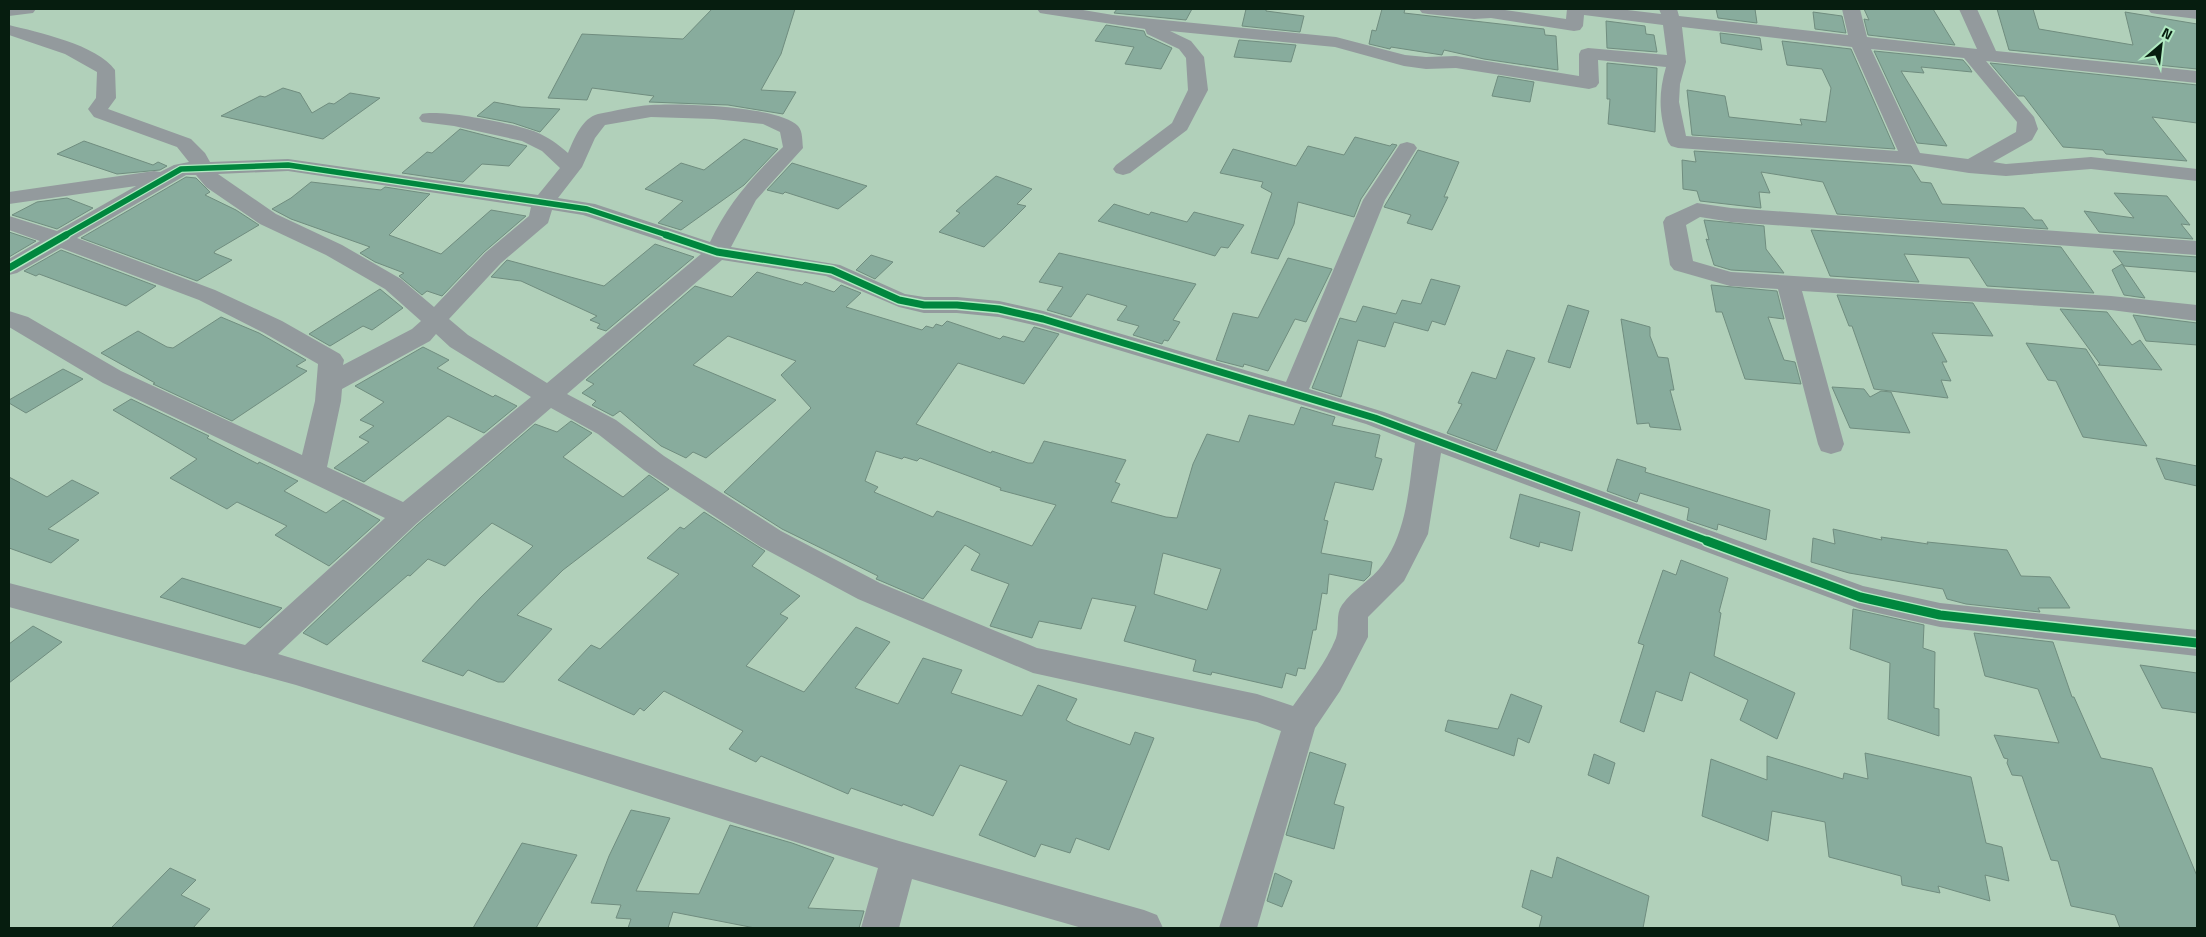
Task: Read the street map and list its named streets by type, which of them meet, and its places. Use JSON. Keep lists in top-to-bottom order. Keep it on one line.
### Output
{"north":"top right"}
